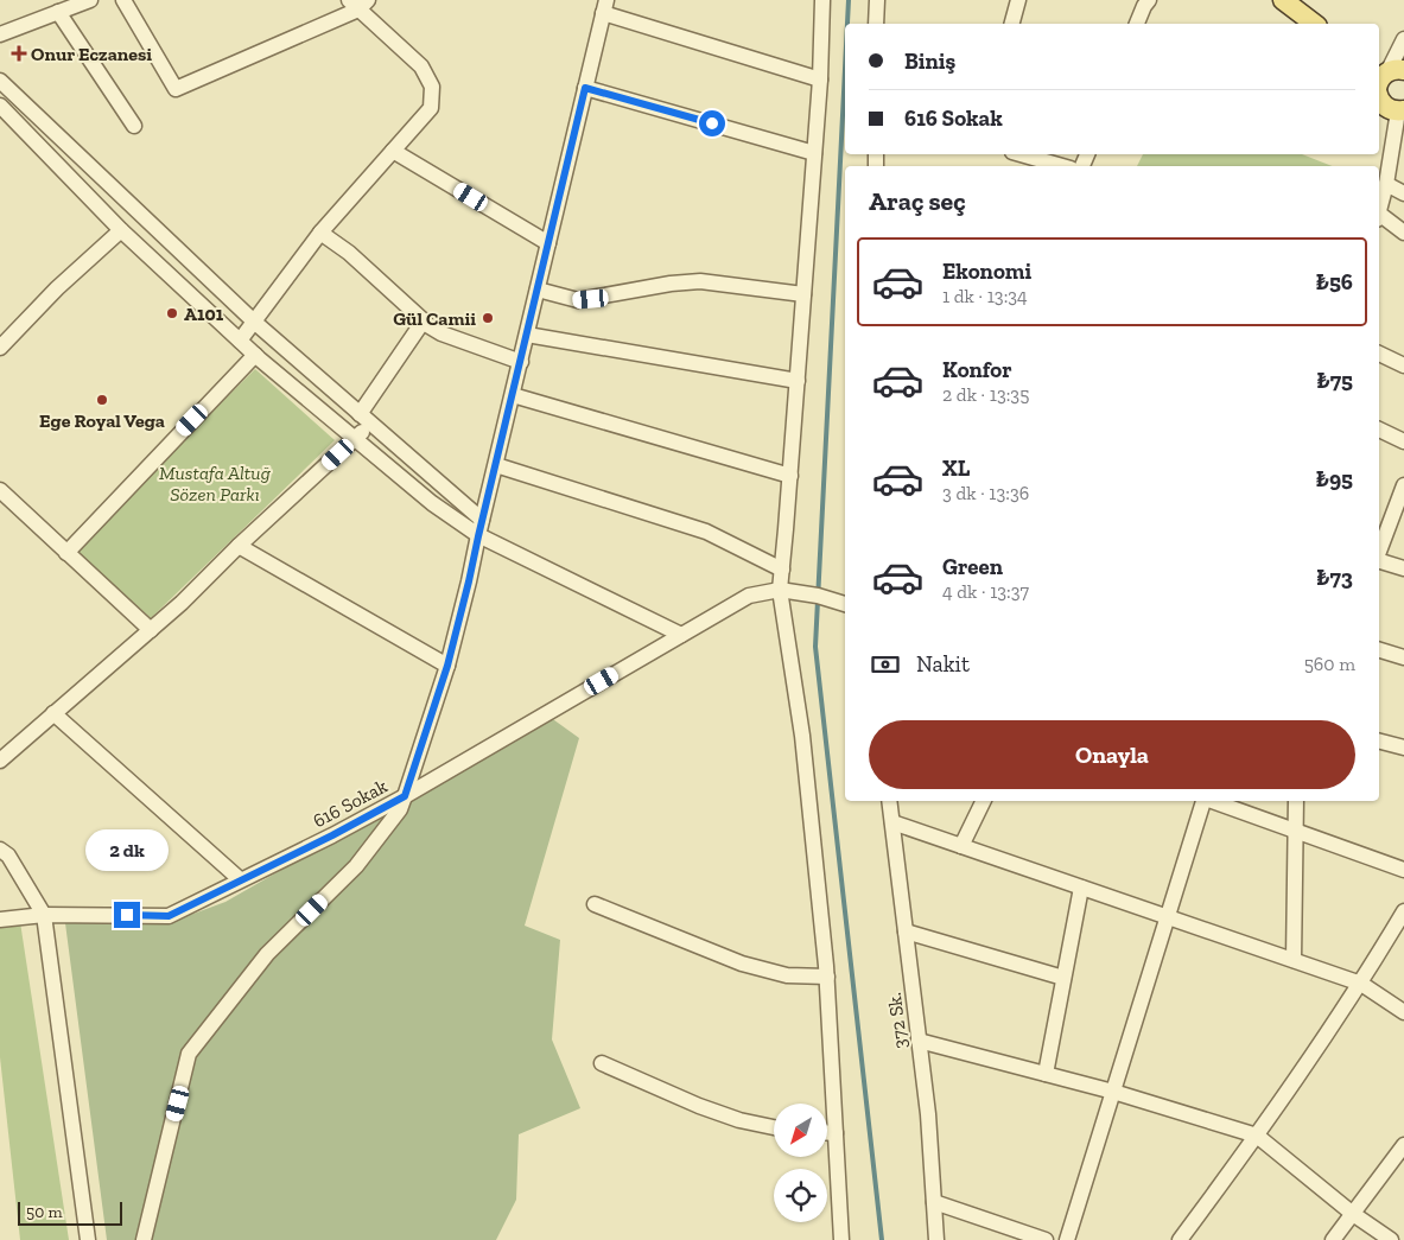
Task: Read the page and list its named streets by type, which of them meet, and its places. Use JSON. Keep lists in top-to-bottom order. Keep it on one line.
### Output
{"streets":{"street":["616 Sokak","372 Sk."]},"parks":["Mustafa Altuğ Sözen Parkı"],"places":{"health":["Onur Eczanesi"],"other":["A101","Gül Camii","Ege Royal Vega"]},"scale_bar":"50 m","north":"bottom left","page":{"banner":["Biniş","616 Sokak"],"heading":"Araç seç","list":[{"name":"Ekonomi","note":"1 dk · 13:34","value":"₺56"},{"name":"Konfor","note":"2 dk · 13:35","value":"₺75"},{"name":"XL","note":"3 dk · 13:36","value":"₺95"},{"name":"Green","note":"4 dk · 13:37","value":"₺73"}],"pay":["Nakit","560 m"],"buttons":"Onayla","bubble":"2 dk","scale":"50 m"}}
